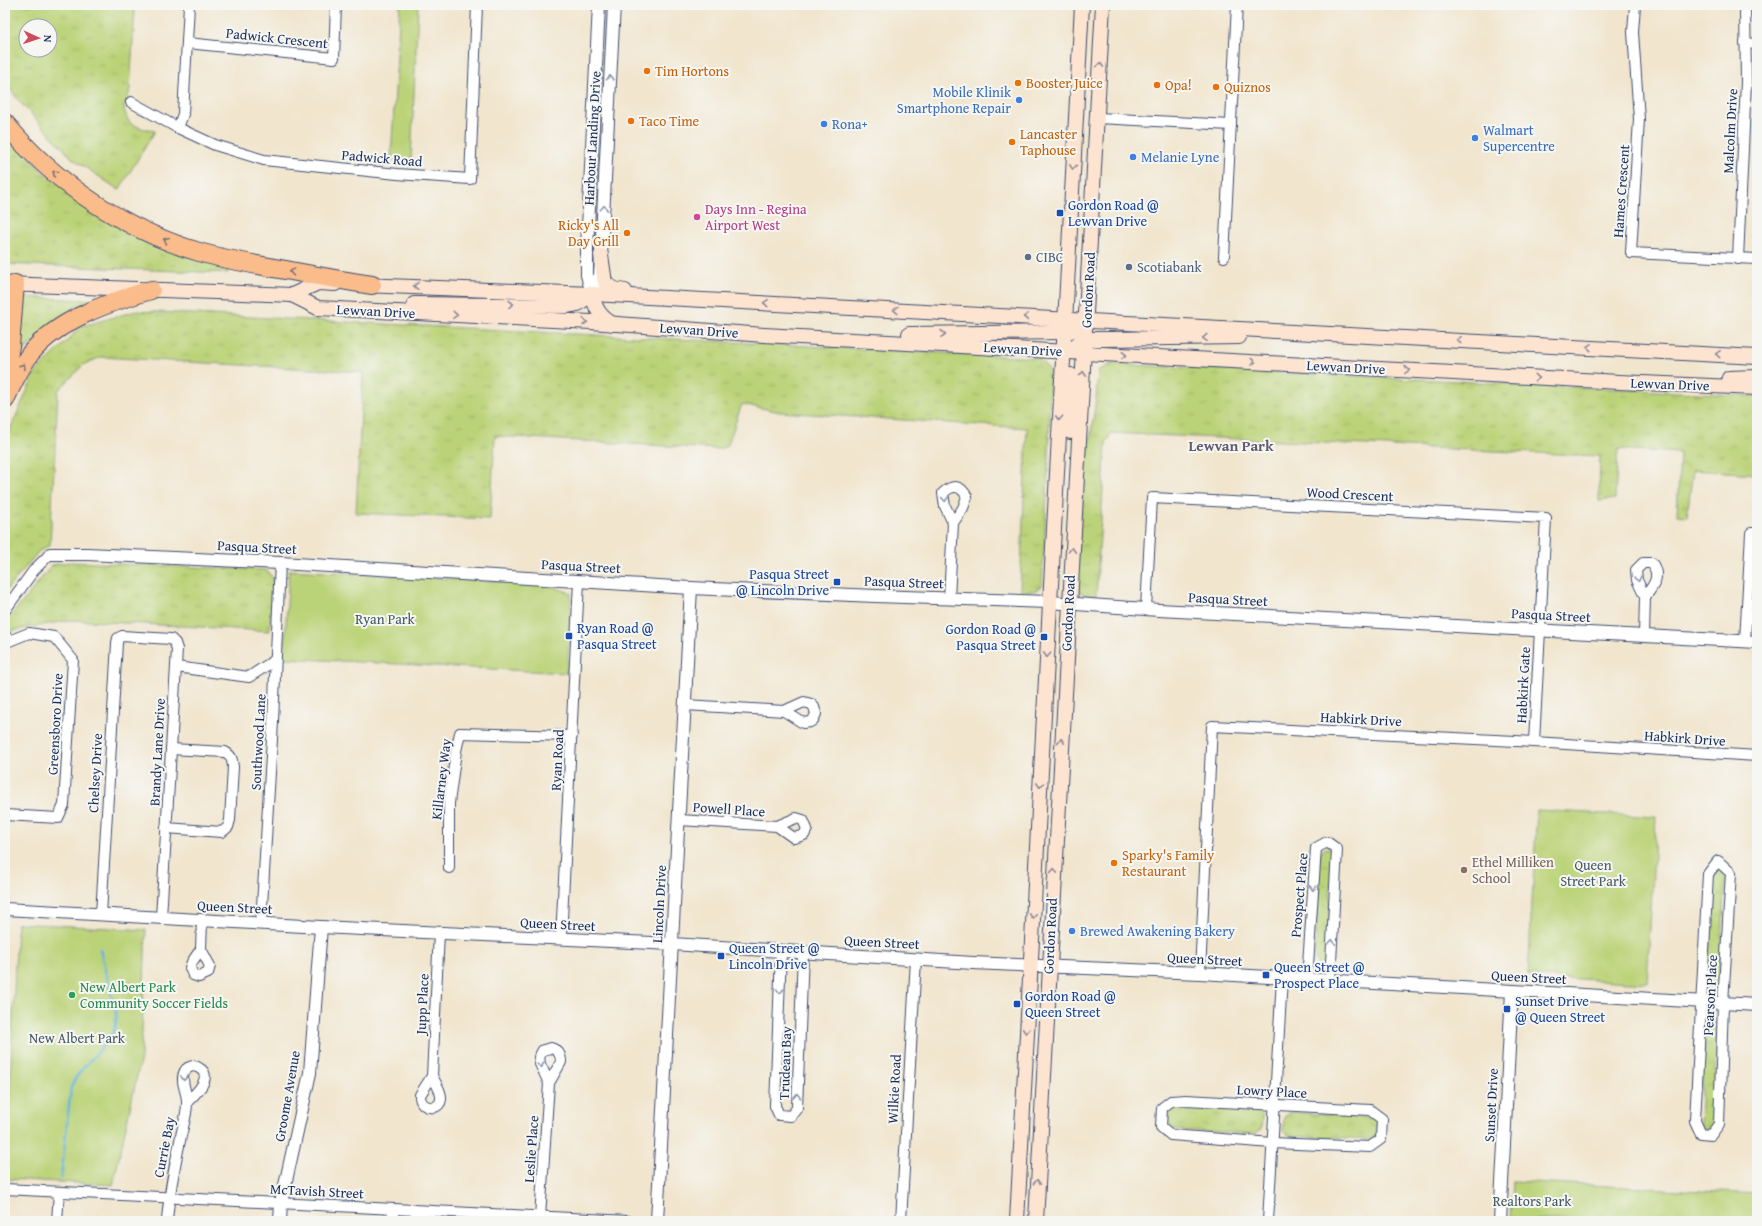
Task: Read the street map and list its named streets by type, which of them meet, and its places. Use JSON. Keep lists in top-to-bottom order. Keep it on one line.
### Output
{"streets":{"main road":["Gordon Road","Lewvan Drive"],"street":["Padwick Crescent","Malcolm Drive","Harbour Landing Drive","Padwick Road","Hames Crescent","Wood Crescent","Pasqua Street","Habkirk Gate","Habkirk Drive","Greensboro Drive","Southwood Lane","Brandy Lane Drive","Ryan Road","Chelsey Drive","Killarney Way","Powell Place","Prospect Place","Lincoln Drive","Queen Street","Pearson Place","Jupp Place","Trudeau Bay","Wilkie Road","Lowry Place","Groome Avenue","Sunset Drive","Currie Bay","Leslie Place","McTavish Street"]},"crossings":[["Malcolm Drive","Hames Crescent"],["Harbour Landing Drive","Lewvan Drive"],["Gordon Road","Lewvan Drive"],["Gordon Road","Pasqua Street"],["Gordon Road","Queen Street"],["Wood Crescent","Pasqua Street"],["Wood Crescent","Habkirk Gate"],["Pasqua Street","Habkirk Gate"],["Pasqua Street","Southwood Lane"],["Pasqua Street","Ryan Road"],["Pasqua Street","Lincoln Drive"],["Habkirk Gate","Habkirk Drive"],["Habkirk Drive","Queen Street"],["Southwood Lane","Queen Street"],["Brandy Lane Drive","Chelsey Drive"],["Brandy Lane Drive","Queen Street"],["Ryan Road","Killarney Way"],["Ryan Road","Queen Street"],["Chelsey Drive","Queen Street"],["Powell Place","Lincoln Drive"],["Prospect Place","Queen Street"],["Lincoln Drive","Queen Street"],["Queen Street","Pearson Place"],["Queen Street","Jupp Place"],["Queen Street","Trudeau Bay"],["Queen Street","Wilkie Road"],["Queen Street","Groome Avenue"],["Queen Street","Sunset Drive"],["Groome Avenue","McTavish Street"],["Currie Bay","McTavish Street"],["Leslie Place","McTavish Street"]],"districts":["Lewvan Park"],"parks":["Ryan Park","Queen Street Park","New Albert Park","Realtors Park"],"places":{"other":["Tim Hortons","Booster Juice","Opa!","Quiznos","Mobile Klinik Smartphone Repair","Taco Time","Rona+","Walmart Supercentre","Lancaster Taphouse","Melanie Lyne","Days Inn - Regina Airport West","Ricky's All Day Grill","CIBC","Scotiabank","Sparky's Family Restaurant","Ethel Milliken School","Brewed Awakening Bakery","New Albert Park Community Soccer Fields"],"transit":["Gordon Road @ Lewvan Drive","Pasqua Street @ Lincoln Drive","Ryan Road @ Pasqua Street","Gordon Road @ Pasqua Street","Queen Street @ Lincoln Drive","Queen Street @ Prospect Place","Gordon Road @ Queen Street","Sunset Drive @ Queen Street"]},"north":"right"}
